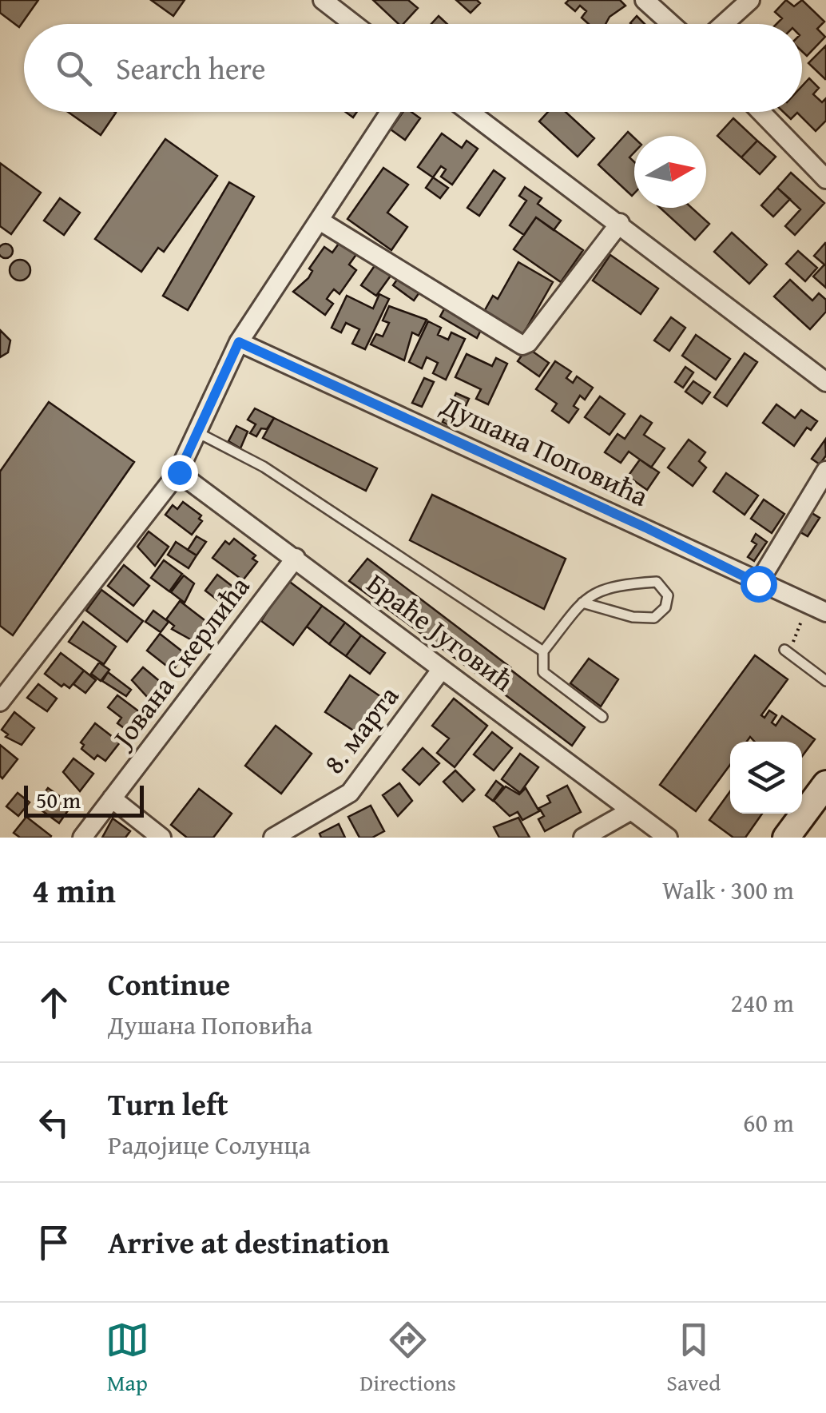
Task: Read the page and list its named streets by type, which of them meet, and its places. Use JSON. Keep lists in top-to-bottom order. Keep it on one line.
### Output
{"streets":{"street":["Душана Поповића","Браће Југовић","Јована Скерлића","8. марта"]},"crossings":[["Браће Југовић","Јована Скерлића"],["Браће Југовић","8. марта"]],"scale_bar":"50 m","north":"right","page":{"search":"Search here","scale":"50 m","heading":["4 min","Walk · 300 m"],"list":[["Continue","Душана Поповића","240 m"],["Turn left","Радојице Солунца","60 m"],"Arrive at destination"],"nav":["Map","Directions","Saved"]}}
